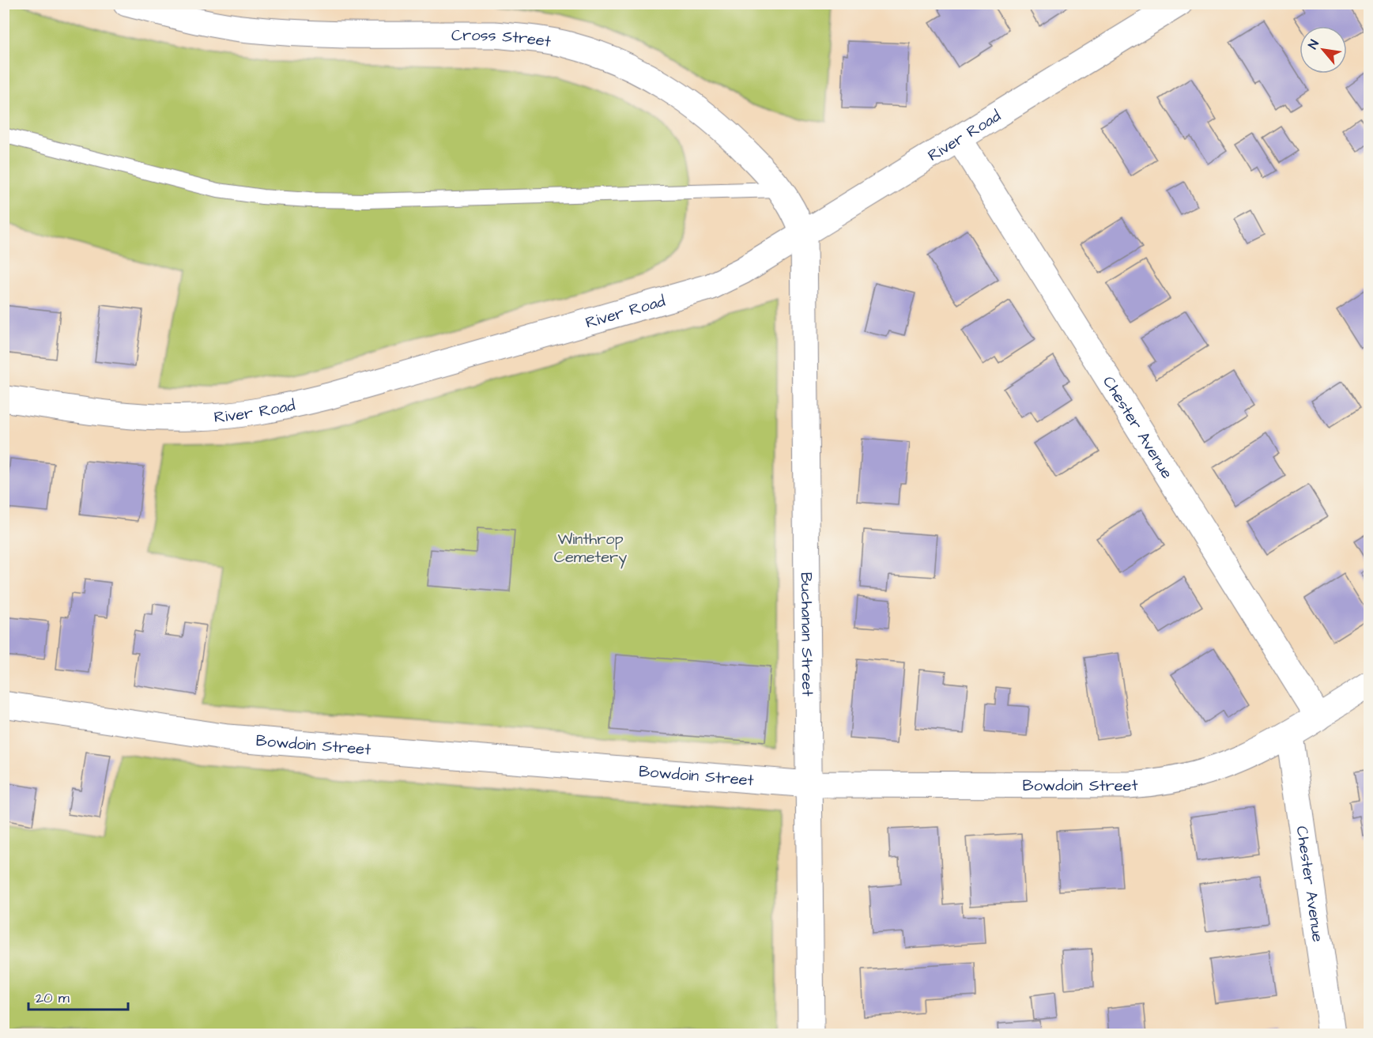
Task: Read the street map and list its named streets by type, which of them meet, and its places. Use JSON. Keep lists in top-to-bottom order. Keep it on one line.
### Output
{"streets":{"street":["Cross Street","River Road","Chester Avenue","Buchanan Street","Bowdoin Street"]},"crossings":[["Cross Street","River Road"],["Cross Street","Buchanan Street"],["River Road","Chester Avenue"],["River Road","Buchanan Street"],["Chester Avenue","Bowdoin Street"],["Buchanan Street","Bowdoin Street"]],"parks":["Winthrop Cemetery"],"scale_bar":"20 m","north":"top left"}
